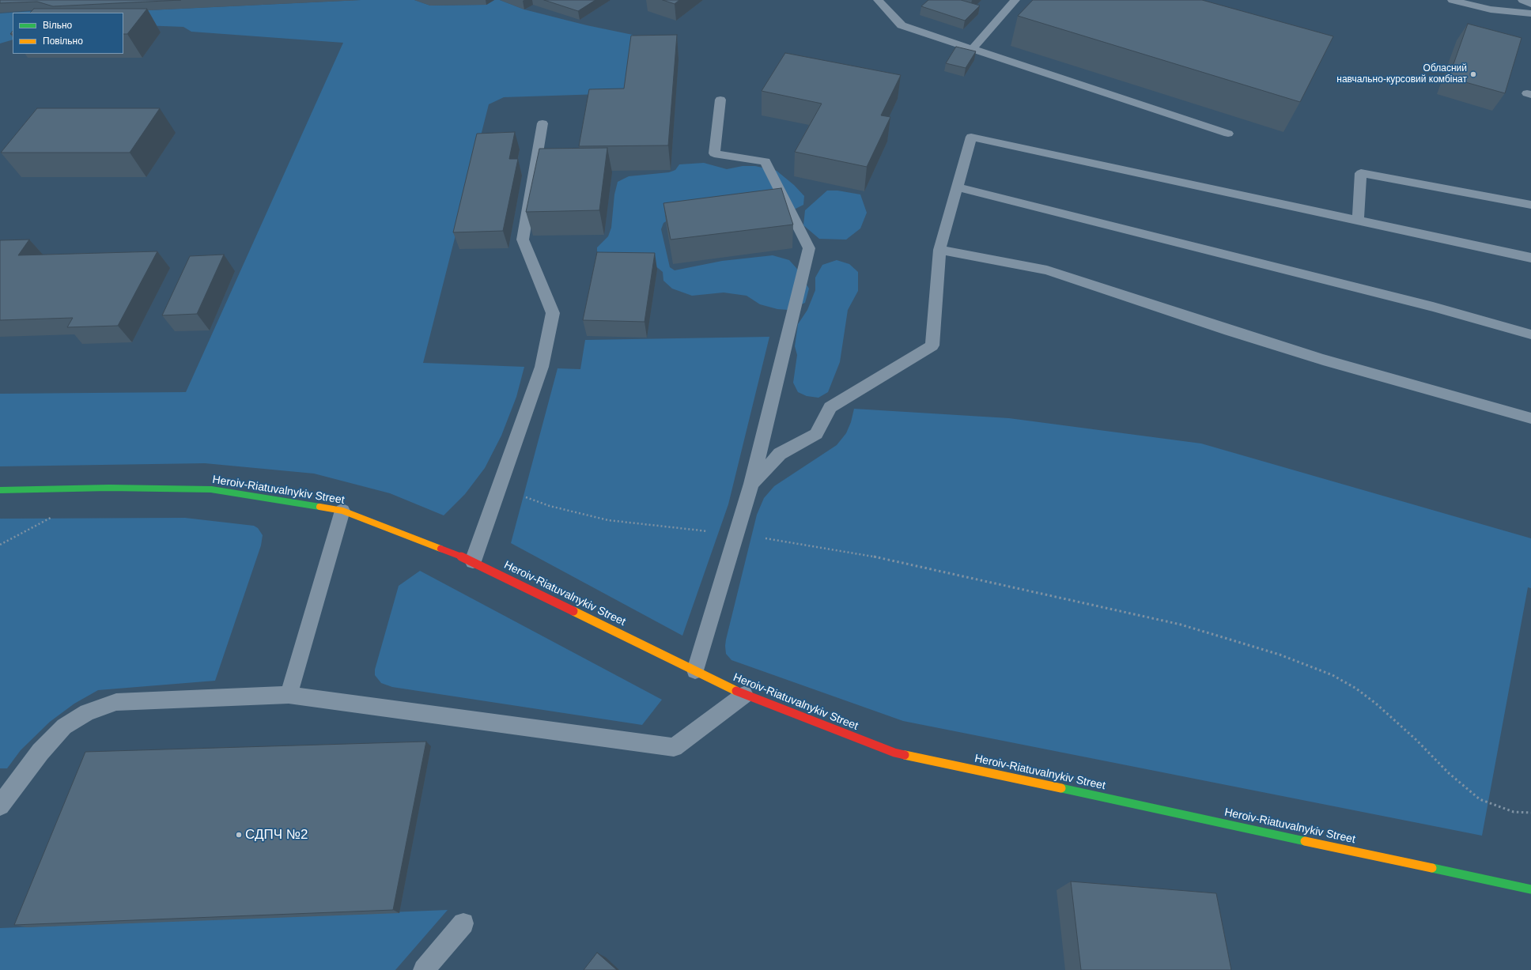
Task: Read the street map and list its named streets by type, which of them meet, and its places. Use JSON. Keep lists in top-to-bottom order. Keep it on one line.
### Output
{"streets":{"street":["Heroiv-Riatuvalnykiv Street"]},"places":["Обласний навчально-курсовий комбінат","СДПЧ №2"],"legend":["Вільно","Повільно"]}
